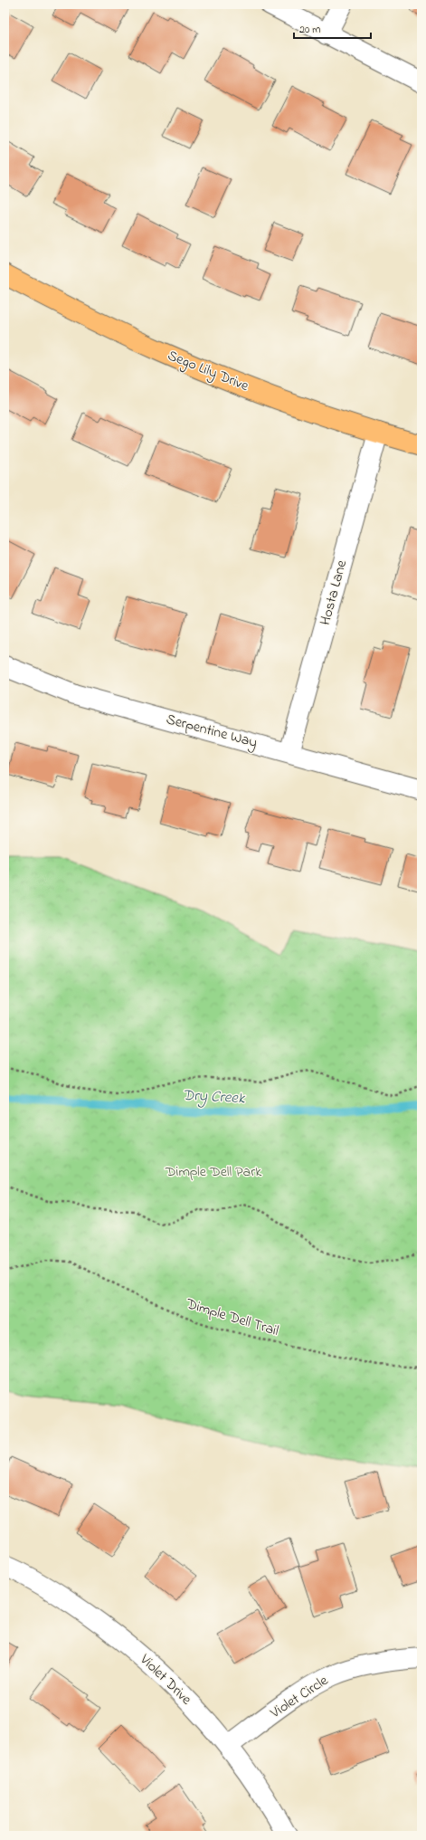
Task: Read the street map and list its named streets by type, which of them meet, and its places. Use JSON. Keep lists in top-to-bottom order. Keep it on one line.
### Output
{"streets":{"main road":["Sego Lily Drive"],"street":["Hosta Lane","Serpentine Way","Violet Drive","Violet Circle"],"path":["Dimple Dell Trail"]},"crossings":[["Sego Lily Drive","Hosta Lane"],["Hosta Lane","Serpentine Way"],["Violet Drive","Violet Circle"]],"water":["Dry Creek"],"parks":["Dimple Dell Park"],"scale_bar":"20 m"}
